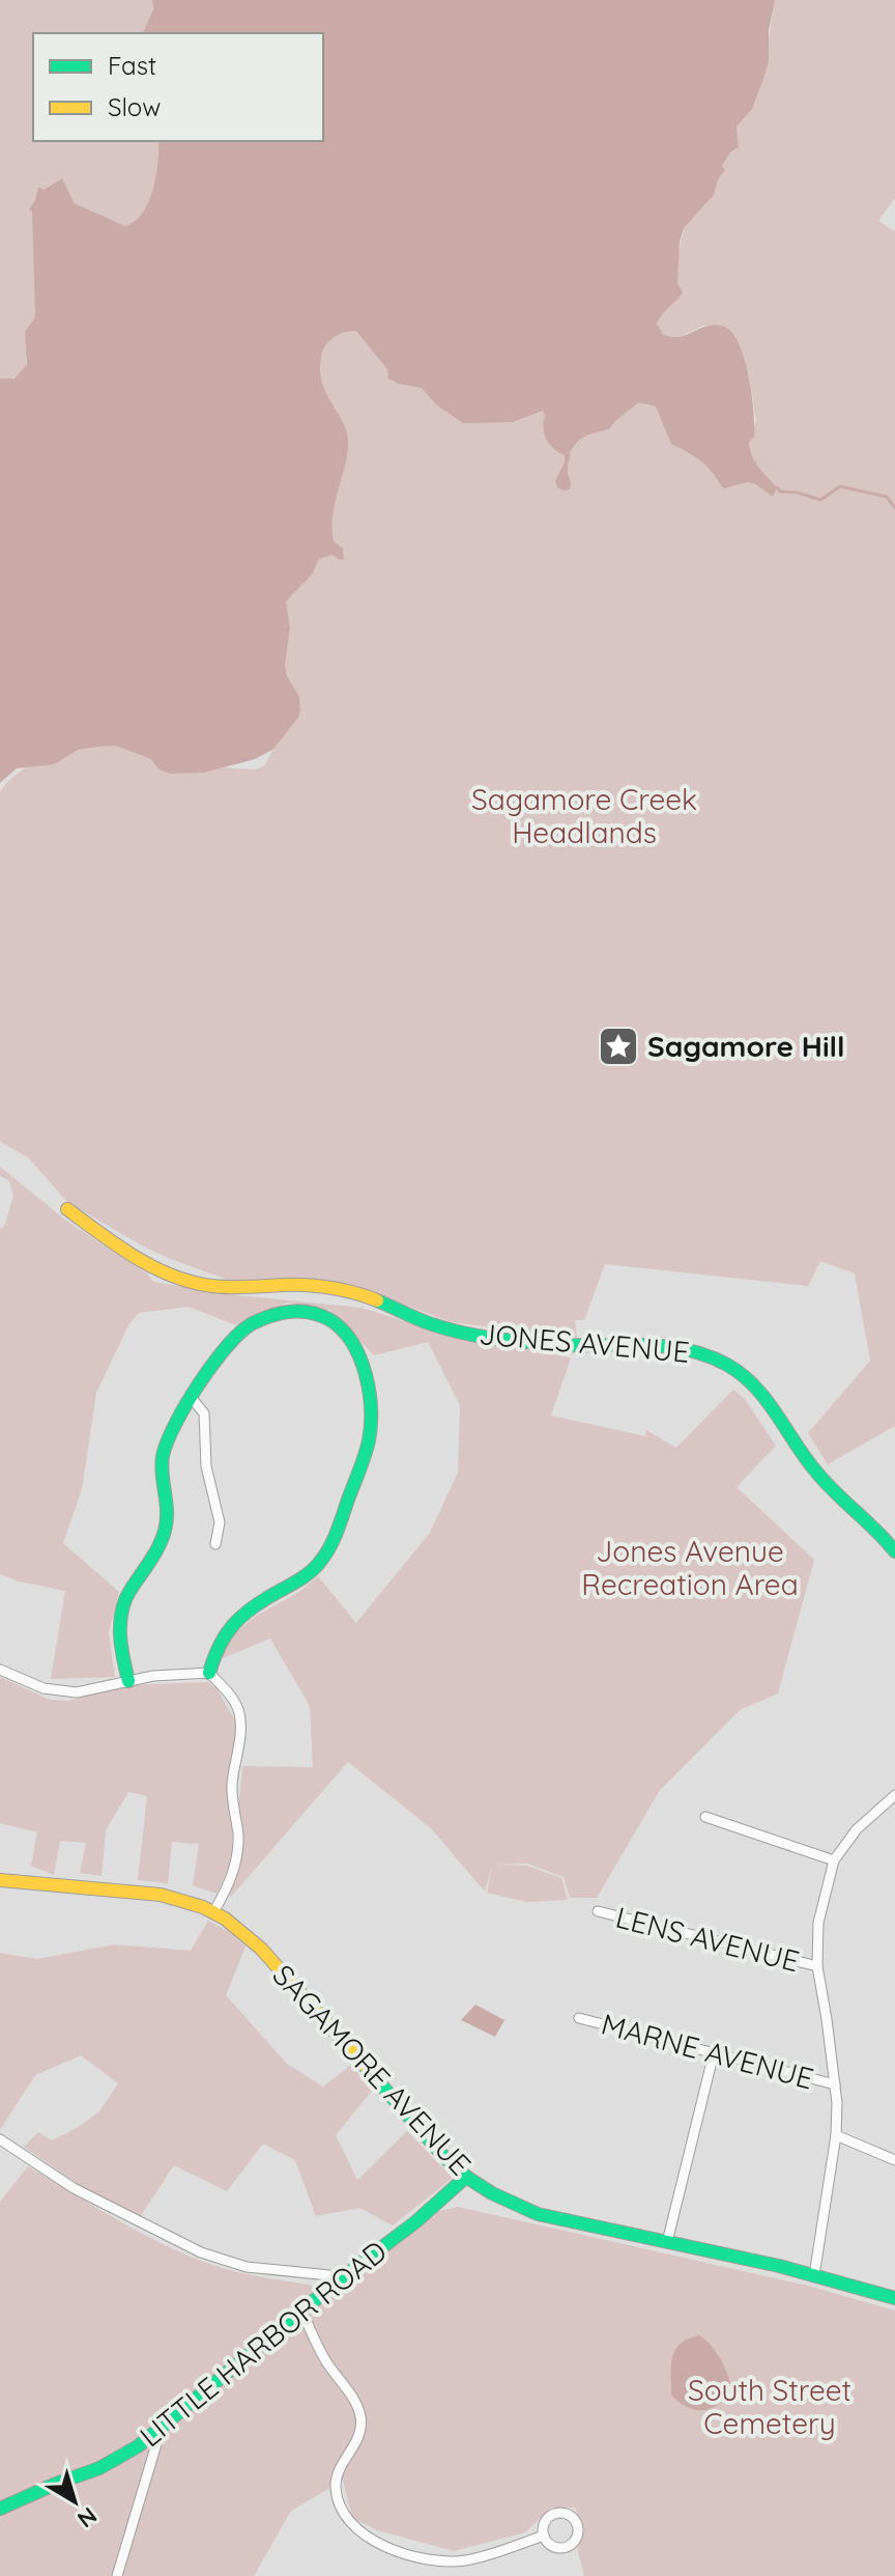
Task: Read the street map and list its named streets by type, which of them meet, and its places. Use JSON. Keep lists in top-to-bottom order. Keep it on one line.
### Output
{"streets":{"street":["JONES AVENUE","LENS AVENUE","MARNE AVENUE","SAGAMORE AVENUE","LITTLE HARBOR ROAD"]},"crossings":[["SAGAMORE AVENUE","LITTLE HARBOR ROAD"]],"parks":["Sagamore Creek Headlands","Jones Avenue Recreation Area","South Street Cemetery"],"places":{"place":["Sagamore Hill"]},"legend":["Fast","Slow"],"north":"bottom right"}
